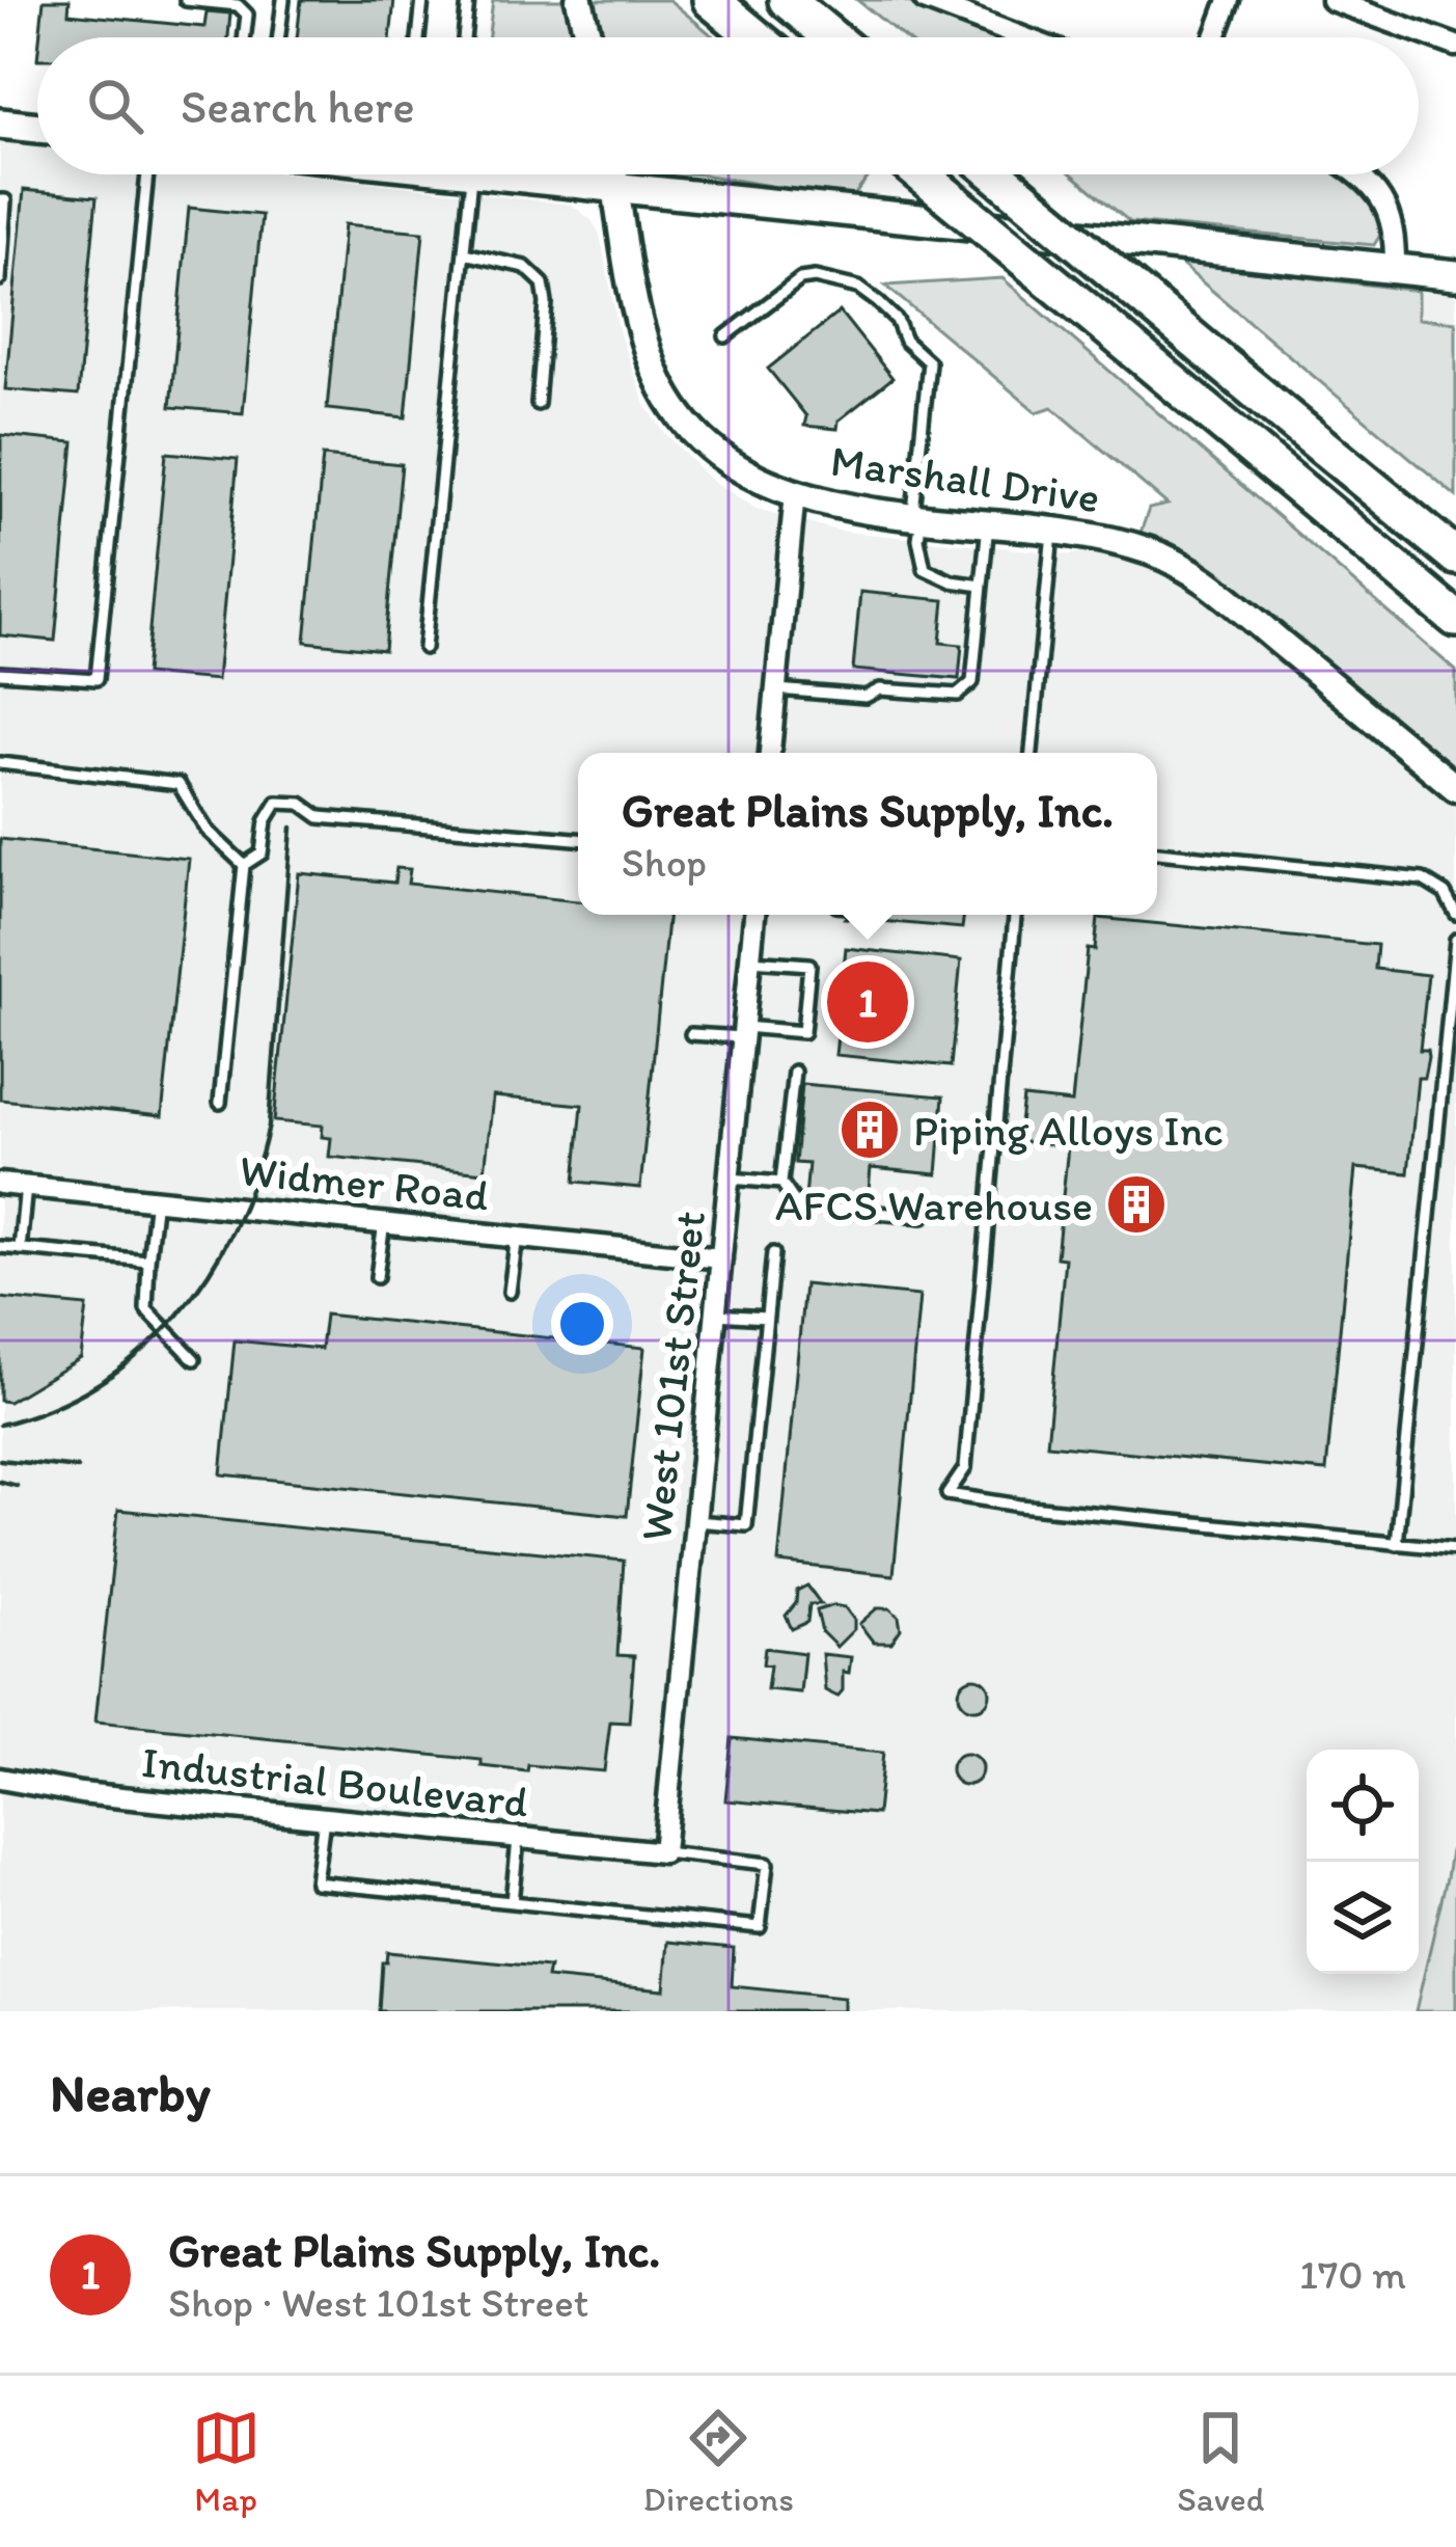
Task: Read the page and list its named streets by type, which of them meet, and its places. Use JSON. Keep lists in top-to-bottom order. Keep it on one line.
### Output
{"streets":{"street":["Marshall Drive","Widmer Road","West 101st Street","Industrial Boulevard"]},"crossings":[["Widmer Road","West 101st Street"],["West 101st Street","Industrial Boulevard"]],"places":{"building":["Piping Alloys Inc","AFCS Warehouse"]},"page":{"search":"Search here","popup":["Great Plains Supply, Inc.","Shop"],"pins":"1","heading":"Nearby","list":[{"mark":"1","name":"Great Plains Supply, Inc.","note":"Shop · West 101st Street","value":"170 m"}],"nav":["Map","Directions","Saved"]}}
